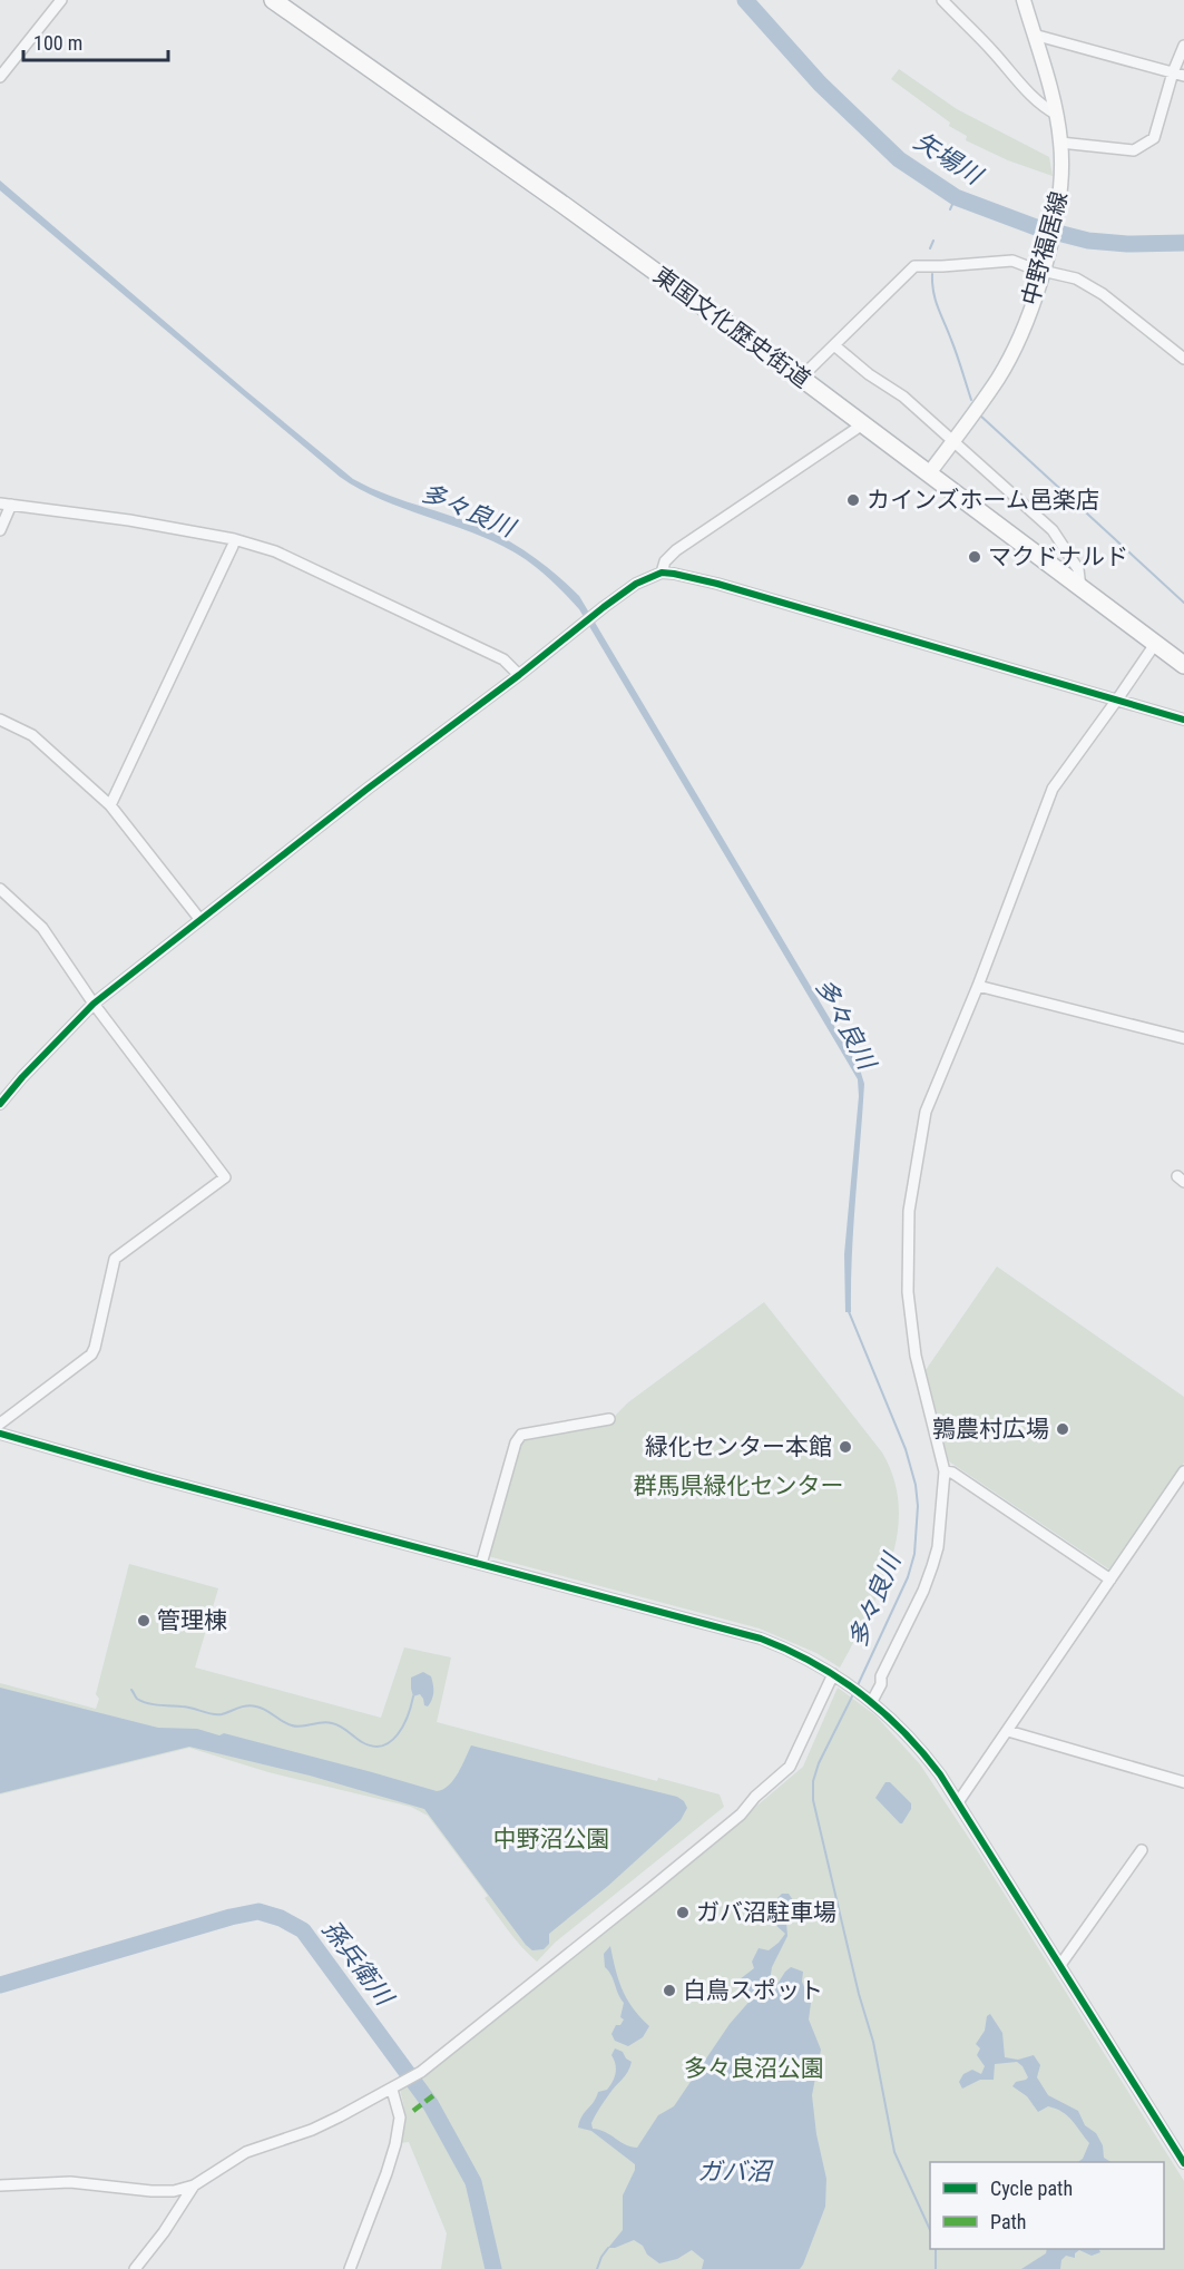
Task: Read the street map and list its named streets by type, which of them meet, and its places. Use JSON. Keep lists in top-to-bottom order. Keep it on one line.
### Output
{"streets":{"highway":["東国文化歴史街道"],"main road":["中野福居線"]},"crossings":[["中野福居線","東国文化歴史街道"]],"water":["矢場川","多々良川","孫兵衛川","ガバ沼"],"parks":["群馬県緑化センター","中野沼公園","多々良沼公園"],"places":["カインズホーム邑楽店","マクドナルド","鶉農村広場","緑化センター本館","管理棟","ガバ沼駐車場","白鳥スポット"],"legend":["Cycle path","Path"],"scale_bar":"100 m"}
